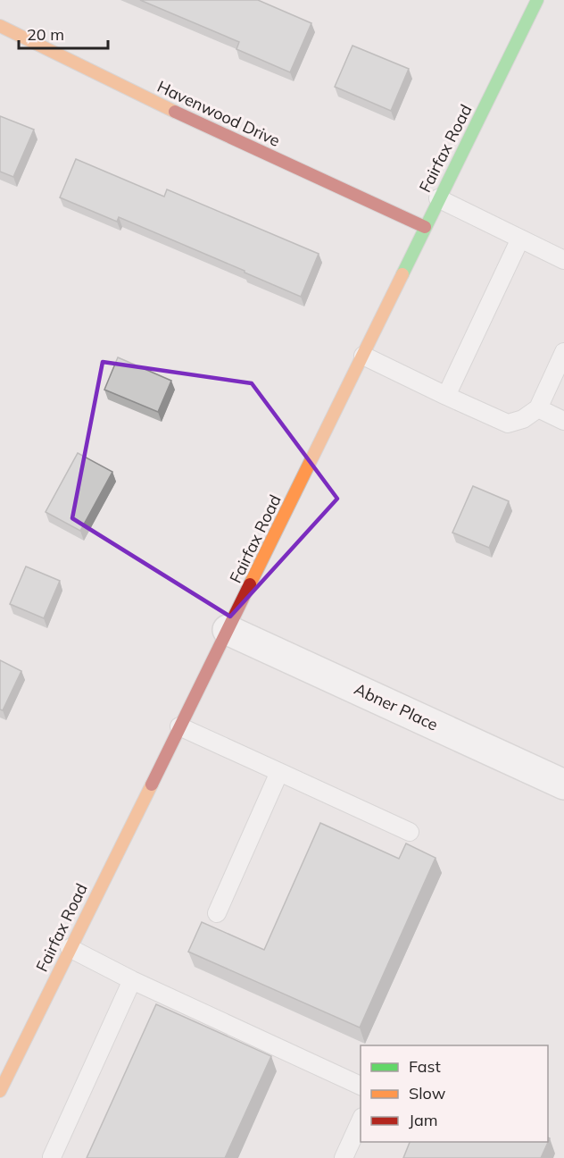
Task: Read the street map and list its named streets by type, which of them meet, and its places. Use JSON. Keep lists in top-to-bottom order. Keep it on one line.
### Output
{"streets":{"street":["Havenwood Drive","Fairfax Road","Abner Place"]},"crossings":[["Havenwood Drive","Fairfax Road"],["Fairfax Road","Abner Place"]],"legend":["Fast","Slow","Jam"],"scale_bar":"20 m"}
